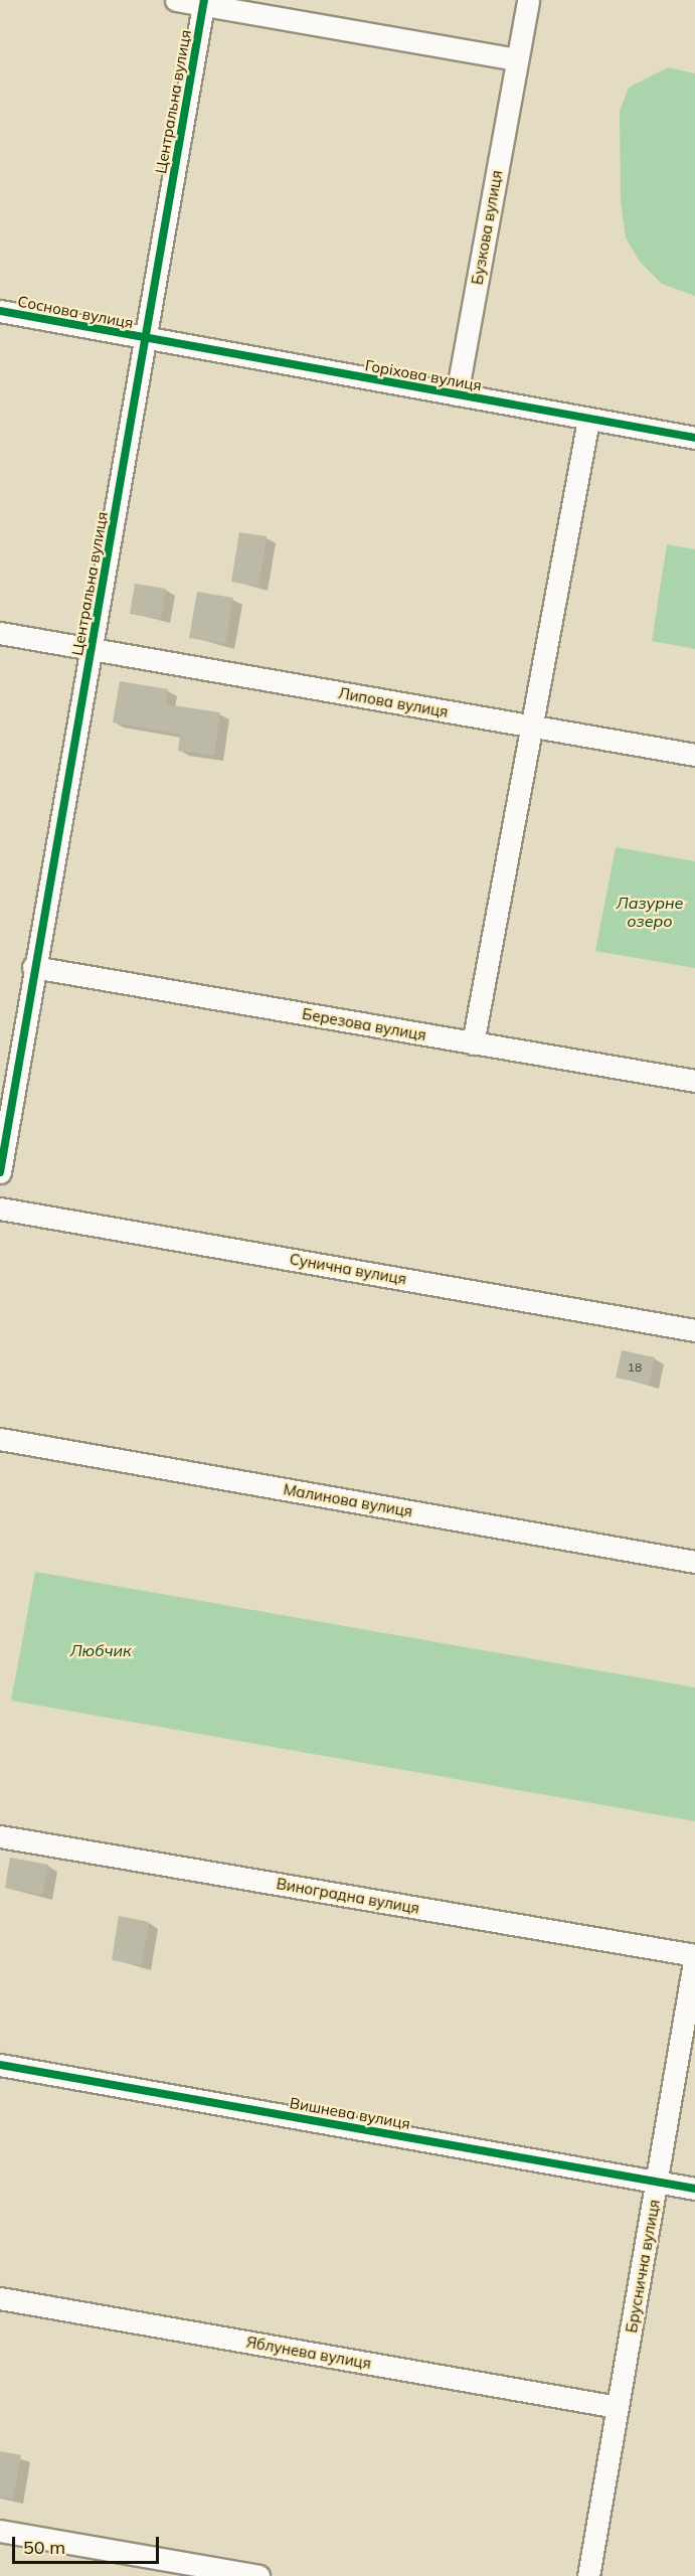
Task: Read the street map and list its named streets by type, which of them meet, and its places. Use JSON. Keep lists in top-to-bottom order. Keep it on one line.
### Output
{"streets":{"street":["Центральна вулиця","Бузкова вулиця","Соснова вулиця","Горіхова вулиця","Липова вулиця","Березова вулиця","Сунична вулиця","Малинова вулиця","Виноградна вулиця","Вишнева вулиця","Бруснична вулиця","Яблунева вулиця"]},"crossings":[["Центральна вулиця","Соснова вулиця"],["Центральна вулиця","Горіхова вулиця"],["Центральна вулиця","Липова вулиця"],["Центральна вулиця","Березова вулиця"],["Бузкова вулиця","Горіхова вулиця"],["Соснова вулиця","Горіхова вулиця"],["Виноградна вулиця","Бруснична вулиця"],["Вишнева вулиця","Бруснична вулиця"],["Бруснична вулиця","Яблунева вулиця"]],"water":["Лазурне озеро","Любчик"],"house_numbers":["18"],"scale_bar":"50 m"}
